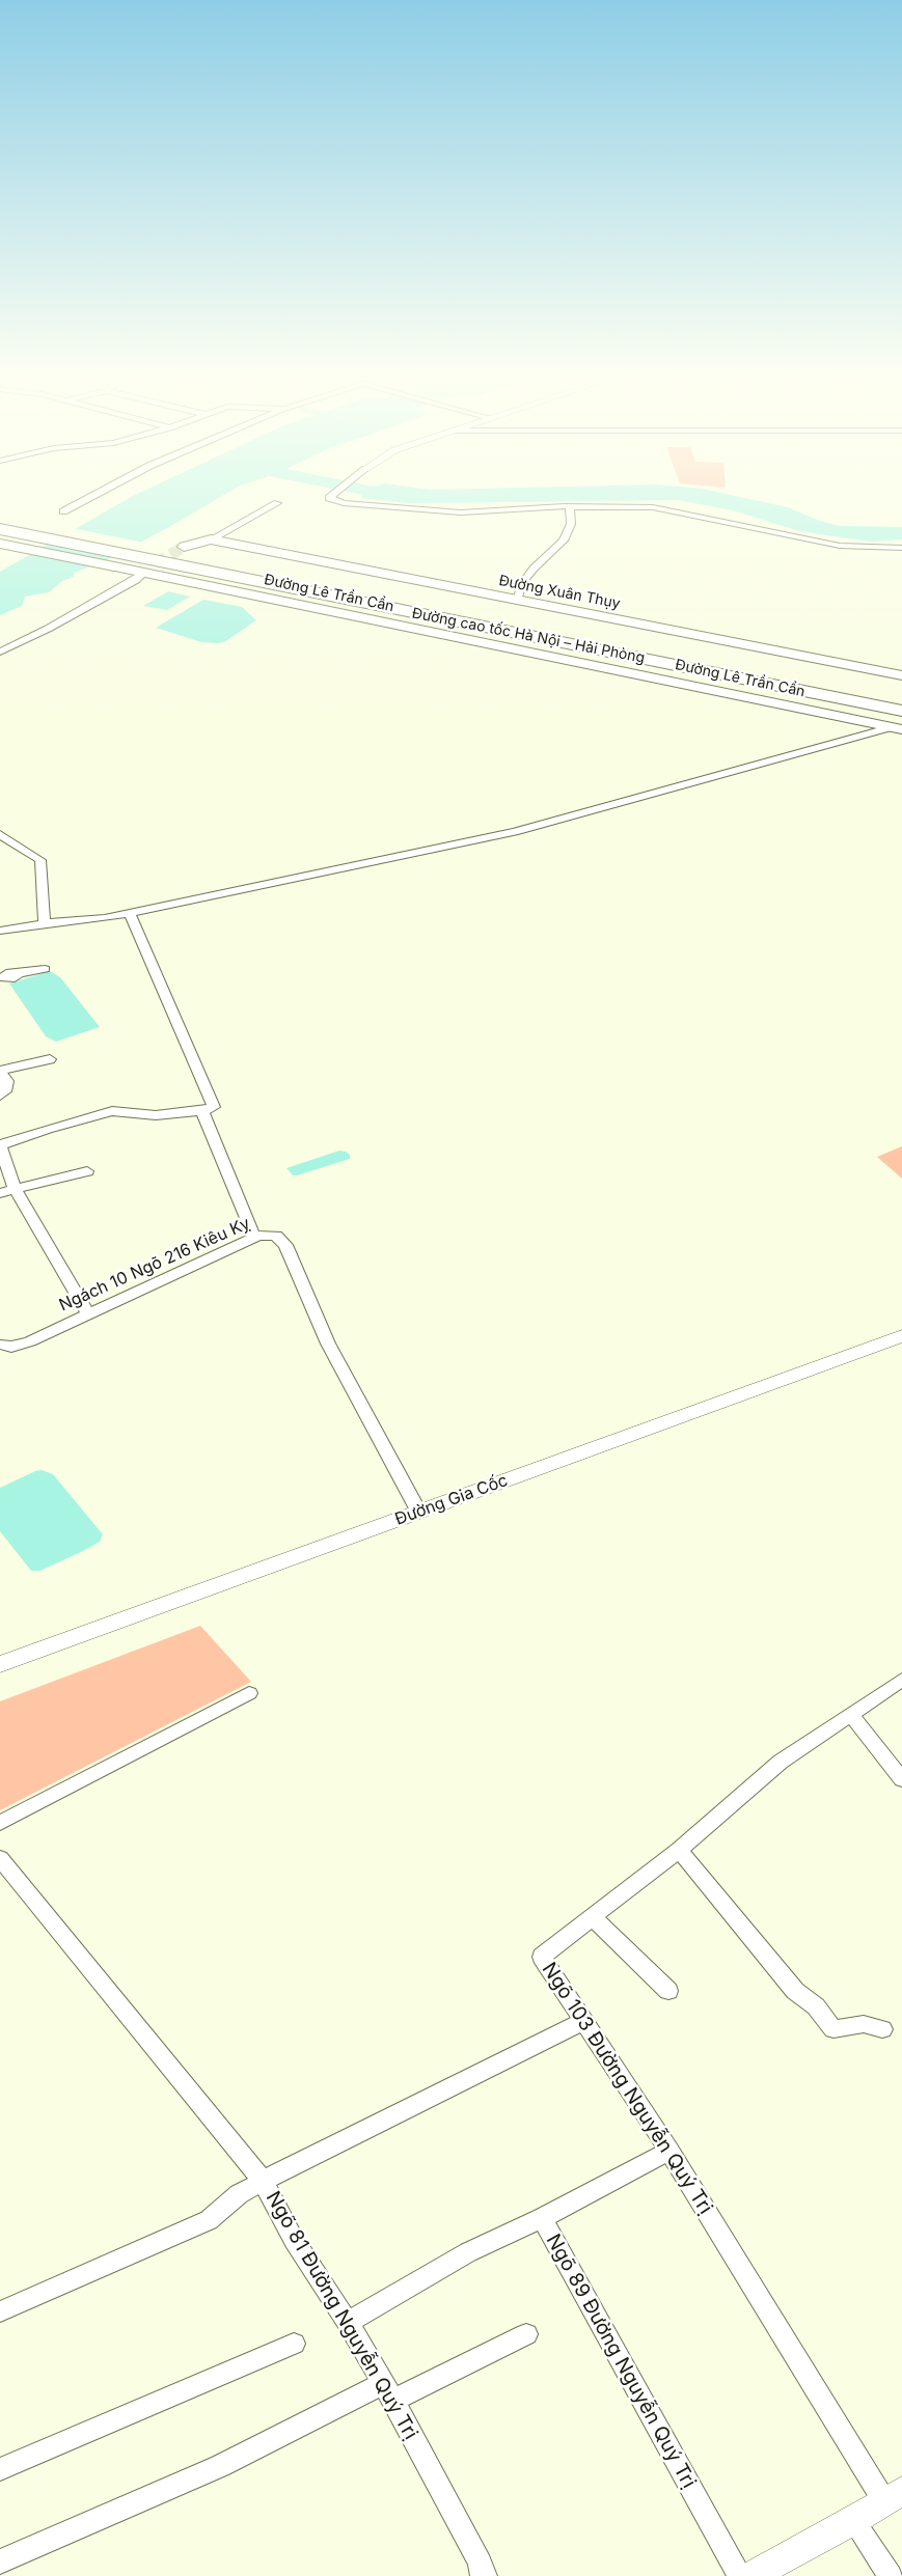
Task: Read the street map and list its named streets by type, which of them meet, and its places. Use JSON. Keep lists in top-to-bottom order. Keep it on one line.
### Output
{"streets":{"highway":["Đường cao tốc Hà Nội – Hải Phòng"],"main road":["Đường Xuân Thụy","Đường Lê Trần Cẩn"],"street":["Ngách 10 Ngõ 216 Kiêu Kỵ","Đường Gia Cốc","Ngõ 103 Đường Nguyễn Quý Trị","Ngõ 81 Đường Nguyễn Quý Trị","Ngõ 89 Đường Nguyễn Quý Trị"]},"crossings":[["Đường Lê Trần Cẩn","Đường cao tốc Hà Nội – Hải Phòng"],["Ngách 10 Ngõ 216 Kiêu Kỵ","Đường Gia Cốc"],["Ngõ 103 Đường Nguyễn Quý Trị","Ngõ 81 Đường Nguyễn Quý Trị"],["Ngõ 81 Đường Nguyễn Quý Trị","Ngõ 89 Đường Nguyễn Quý Trị"]]}
